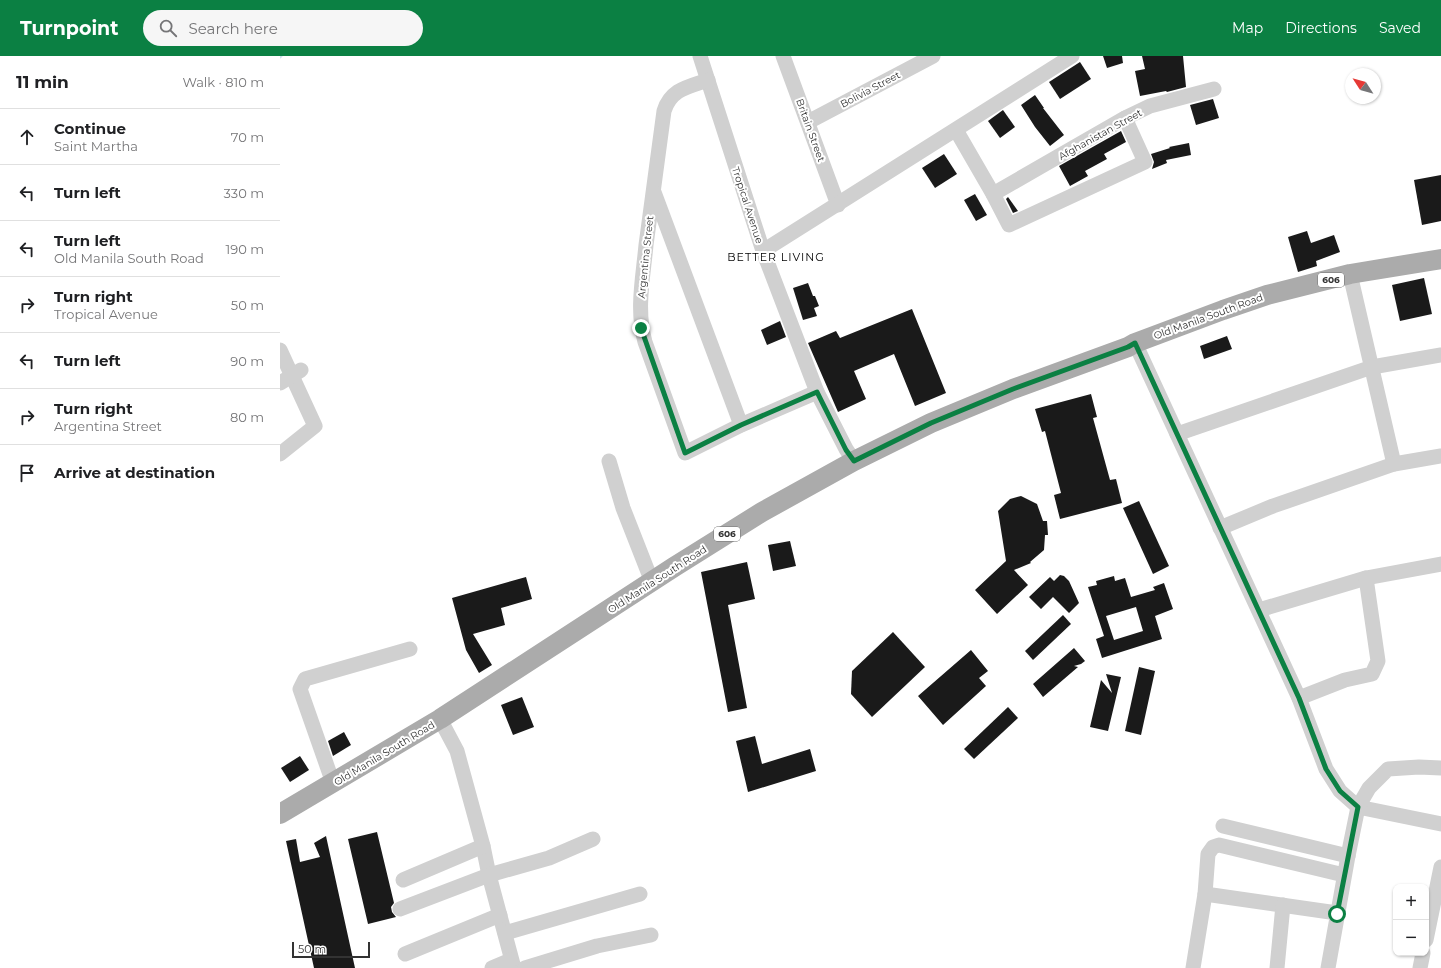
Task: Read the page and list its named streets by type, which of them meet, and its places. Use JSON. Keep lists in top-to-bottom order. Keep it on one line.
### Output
{"streets":{"main road":["606","Old Manila South Road"],"street":["Bolivia Street","Britain Street","Afghanistan Street","Tropical Avenue","Argentina Street"]},"crossings":[["Bolivia Street","Britain Street"],["Tropical Avenue","Argentina Street"],["Tropical Avenue","Old Manila South Road"]],"districts":["BETTER LIVING"],"scale_bar":"50 m","north":"top left","page":{"header":"Turnpoint","search":"Search here","nav":["Map","Directions","Saved"],"heading":["11 min","Walk · 810 m"],"list":[["Continue","Saint Martha","70 m"],["Turn left","330 m"],["Turn left","Old Manila South Road","190 m"],["Turn right","Tropical Avenue","50 m"],["Turn left","90 m"],["Turn right","Argentina Street","80 m"],"Arrive at destination"],"map_buttons":["+","−"],"scale":"50 m"}}
